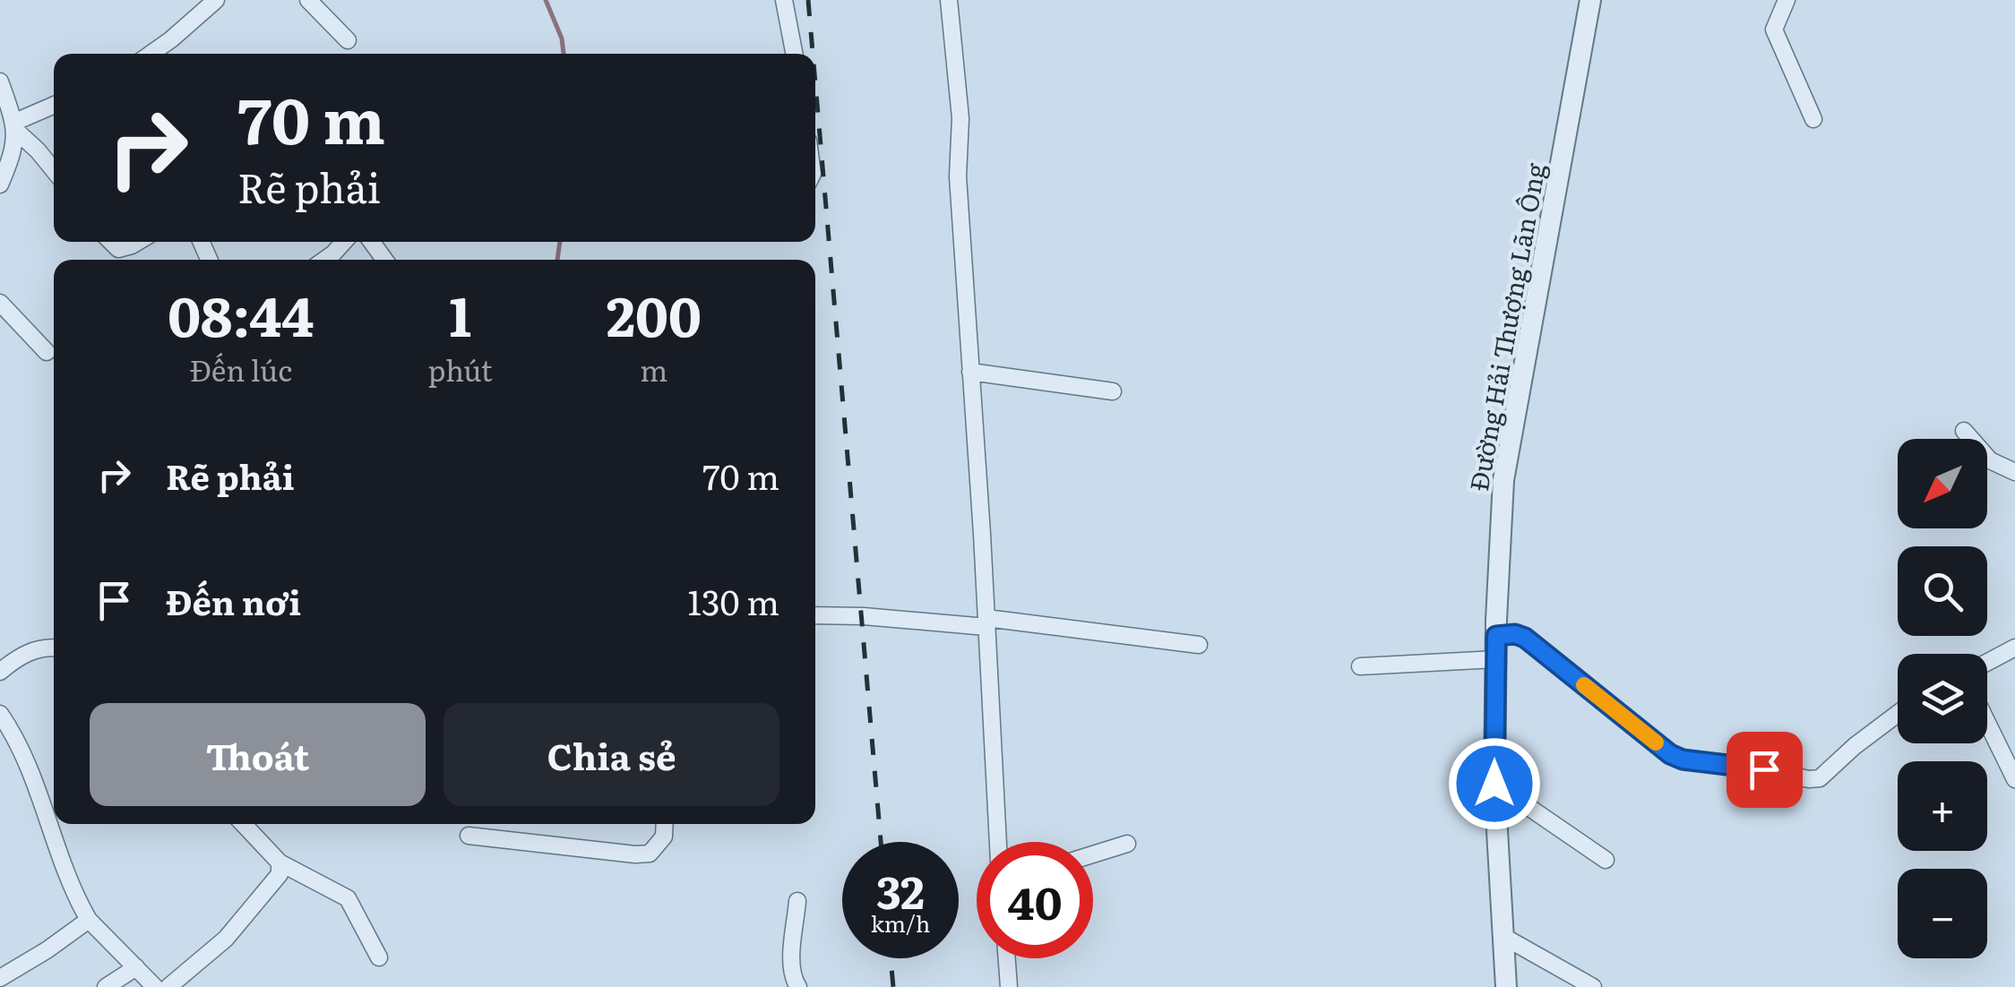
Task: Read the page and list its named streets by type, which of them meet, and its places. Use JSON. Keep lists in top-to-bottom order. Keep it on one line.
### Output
{"streets":{"street":["Đường Hải Thượng Lãn Ông"]},"north":"bottom left","page":{"turn":["70 m","Rẽ phải"],"eta":["08:44","Đến lúc","1","phút","200","m"],"list":[{"name":"Rẽ phải","value":"70 m"},{"name":"Đến nơi","value":"130 m"}],"map_buttons":["+","−"],"buttons":["Thoát","Chia sẻ"],"speed":"32 km/h","limit":"40"}}
